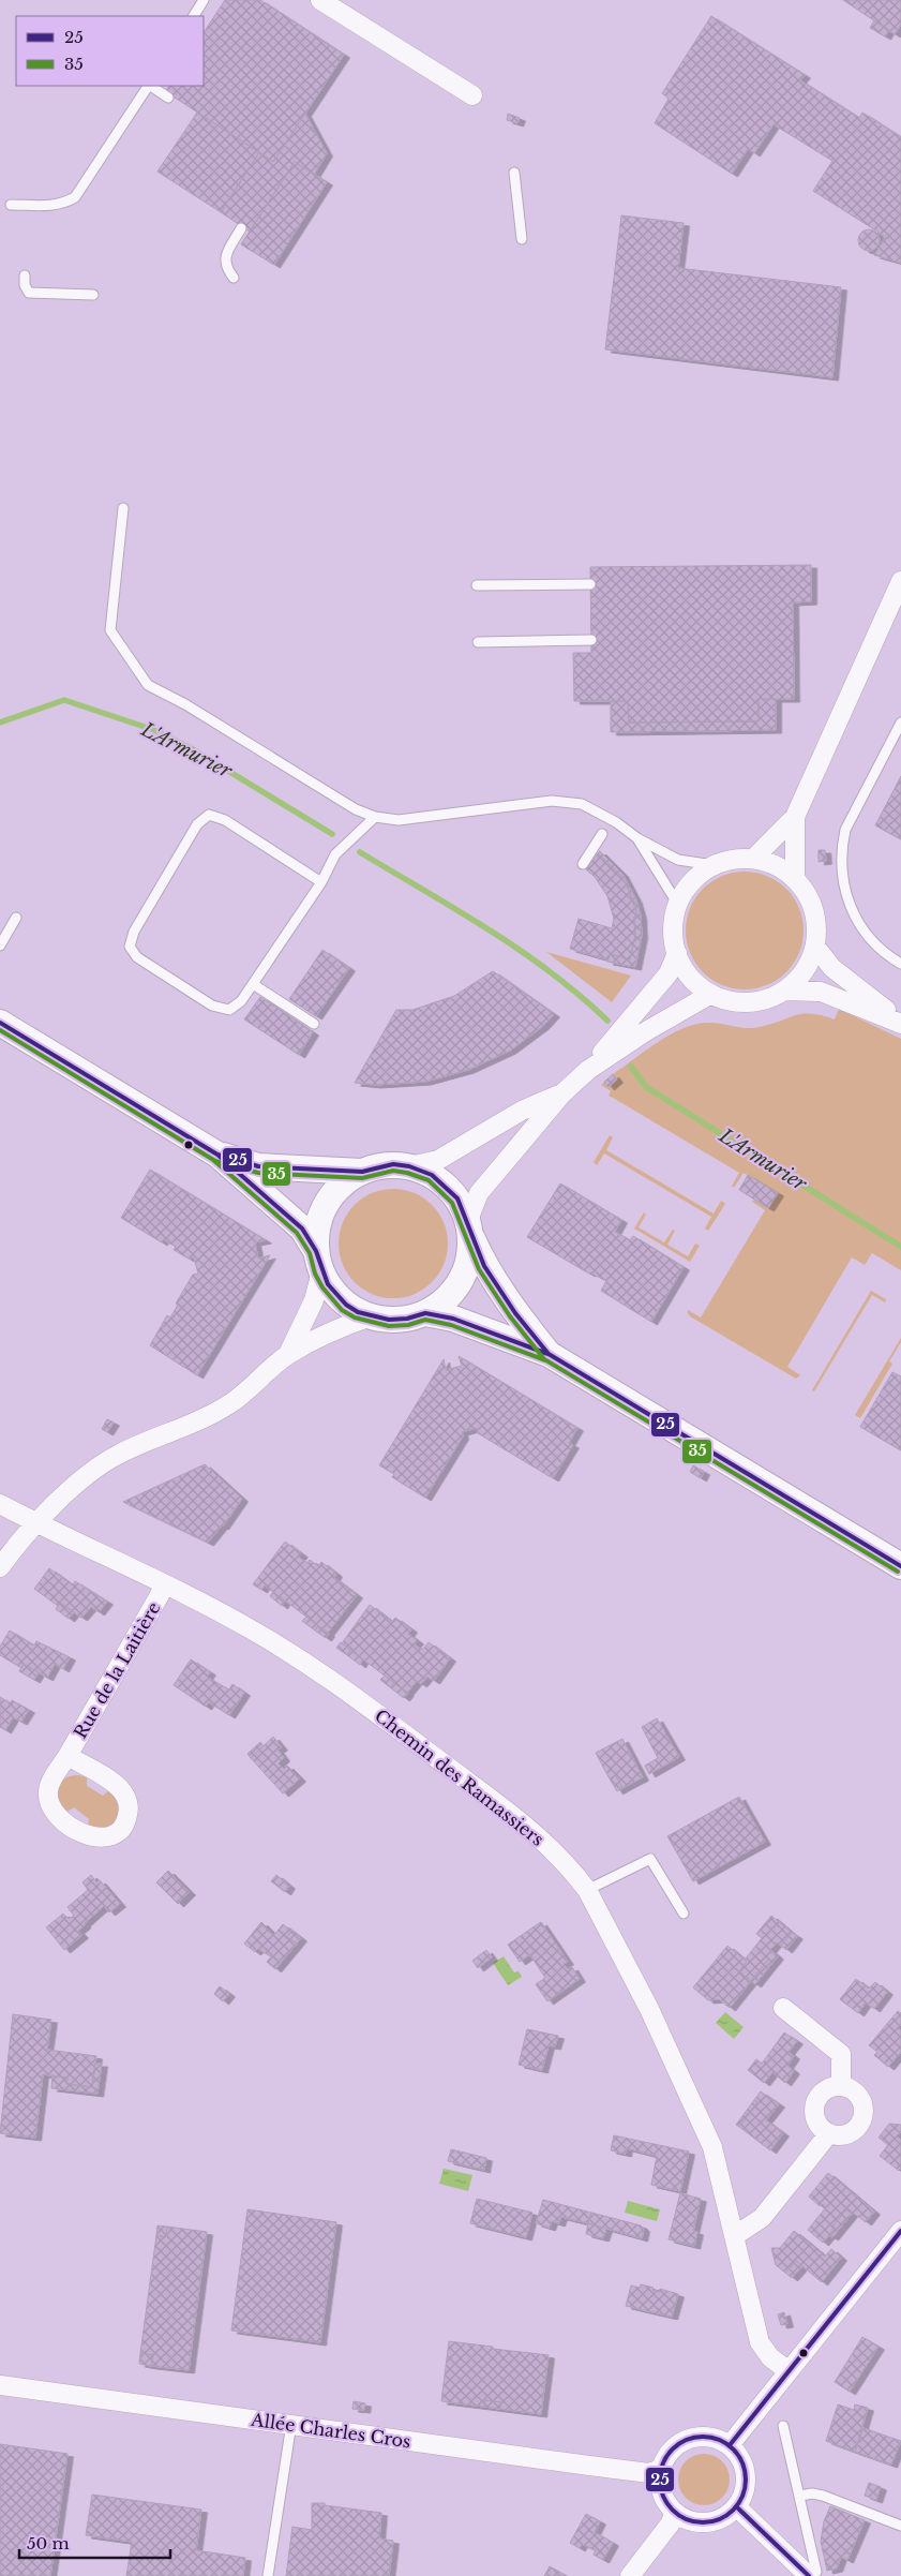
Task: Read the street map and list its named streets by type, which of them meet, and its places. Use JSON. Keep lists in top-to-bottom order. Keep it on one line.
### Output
{"streets":{"street":["Rue de la Laitière","Chemin des Ramassiers","Allée Charles Cros"]},"crossings":[["Rue de la Laitière","Chemin des Ramassiers"]],"water":["L'Armurier"],"lines":["transit line 25","transit line 35"],"legend":["25","35"],"scale_bar":"50 m"}
